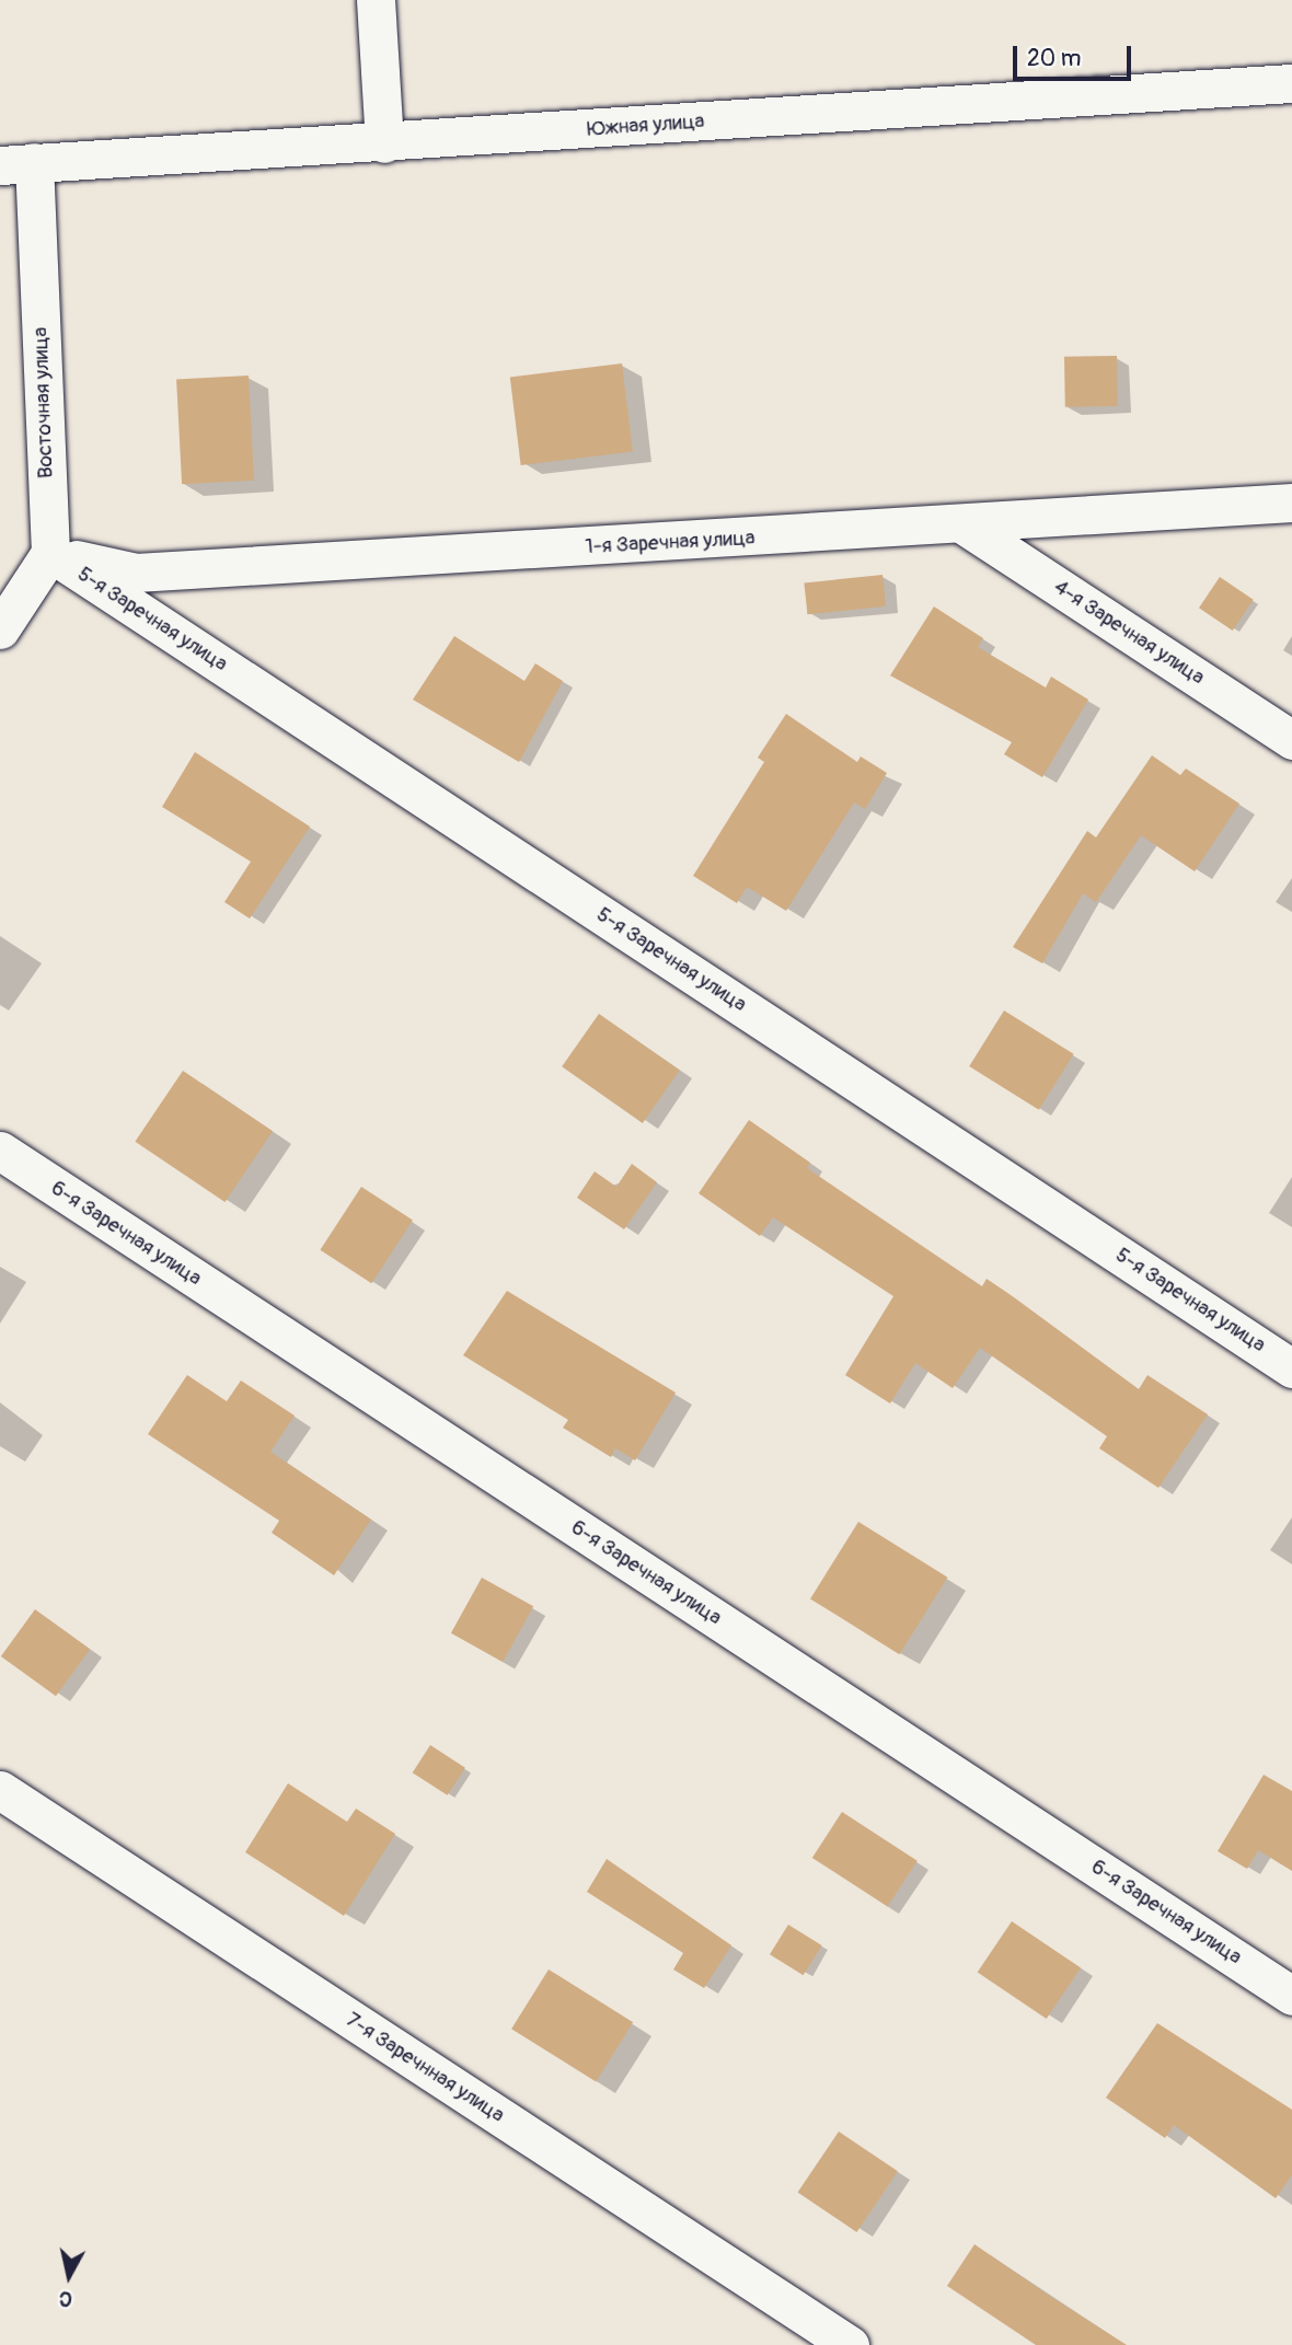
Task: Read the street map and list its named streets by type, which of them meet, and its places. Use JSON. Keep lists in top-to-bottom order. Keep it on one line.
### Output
{"streets":{"street":["Южная улица","Восточная улица","1-я Заречная улица","5-я Заречная улица","4-я Заречная улица","6-я Заречная улица","7-я Заречнная улица"]},"crossings":[["Южная улица","Восточная улица"],["Восточная улица","1-я Заречная улица"],["Восточная улица","5-я Заречная улица"],["1-я Заречная улица","5-я Заречная улица"],["1-я Заречная улица","4-я Заречная улица"]],"scale_bar":"20 m","north":"bottom"}
